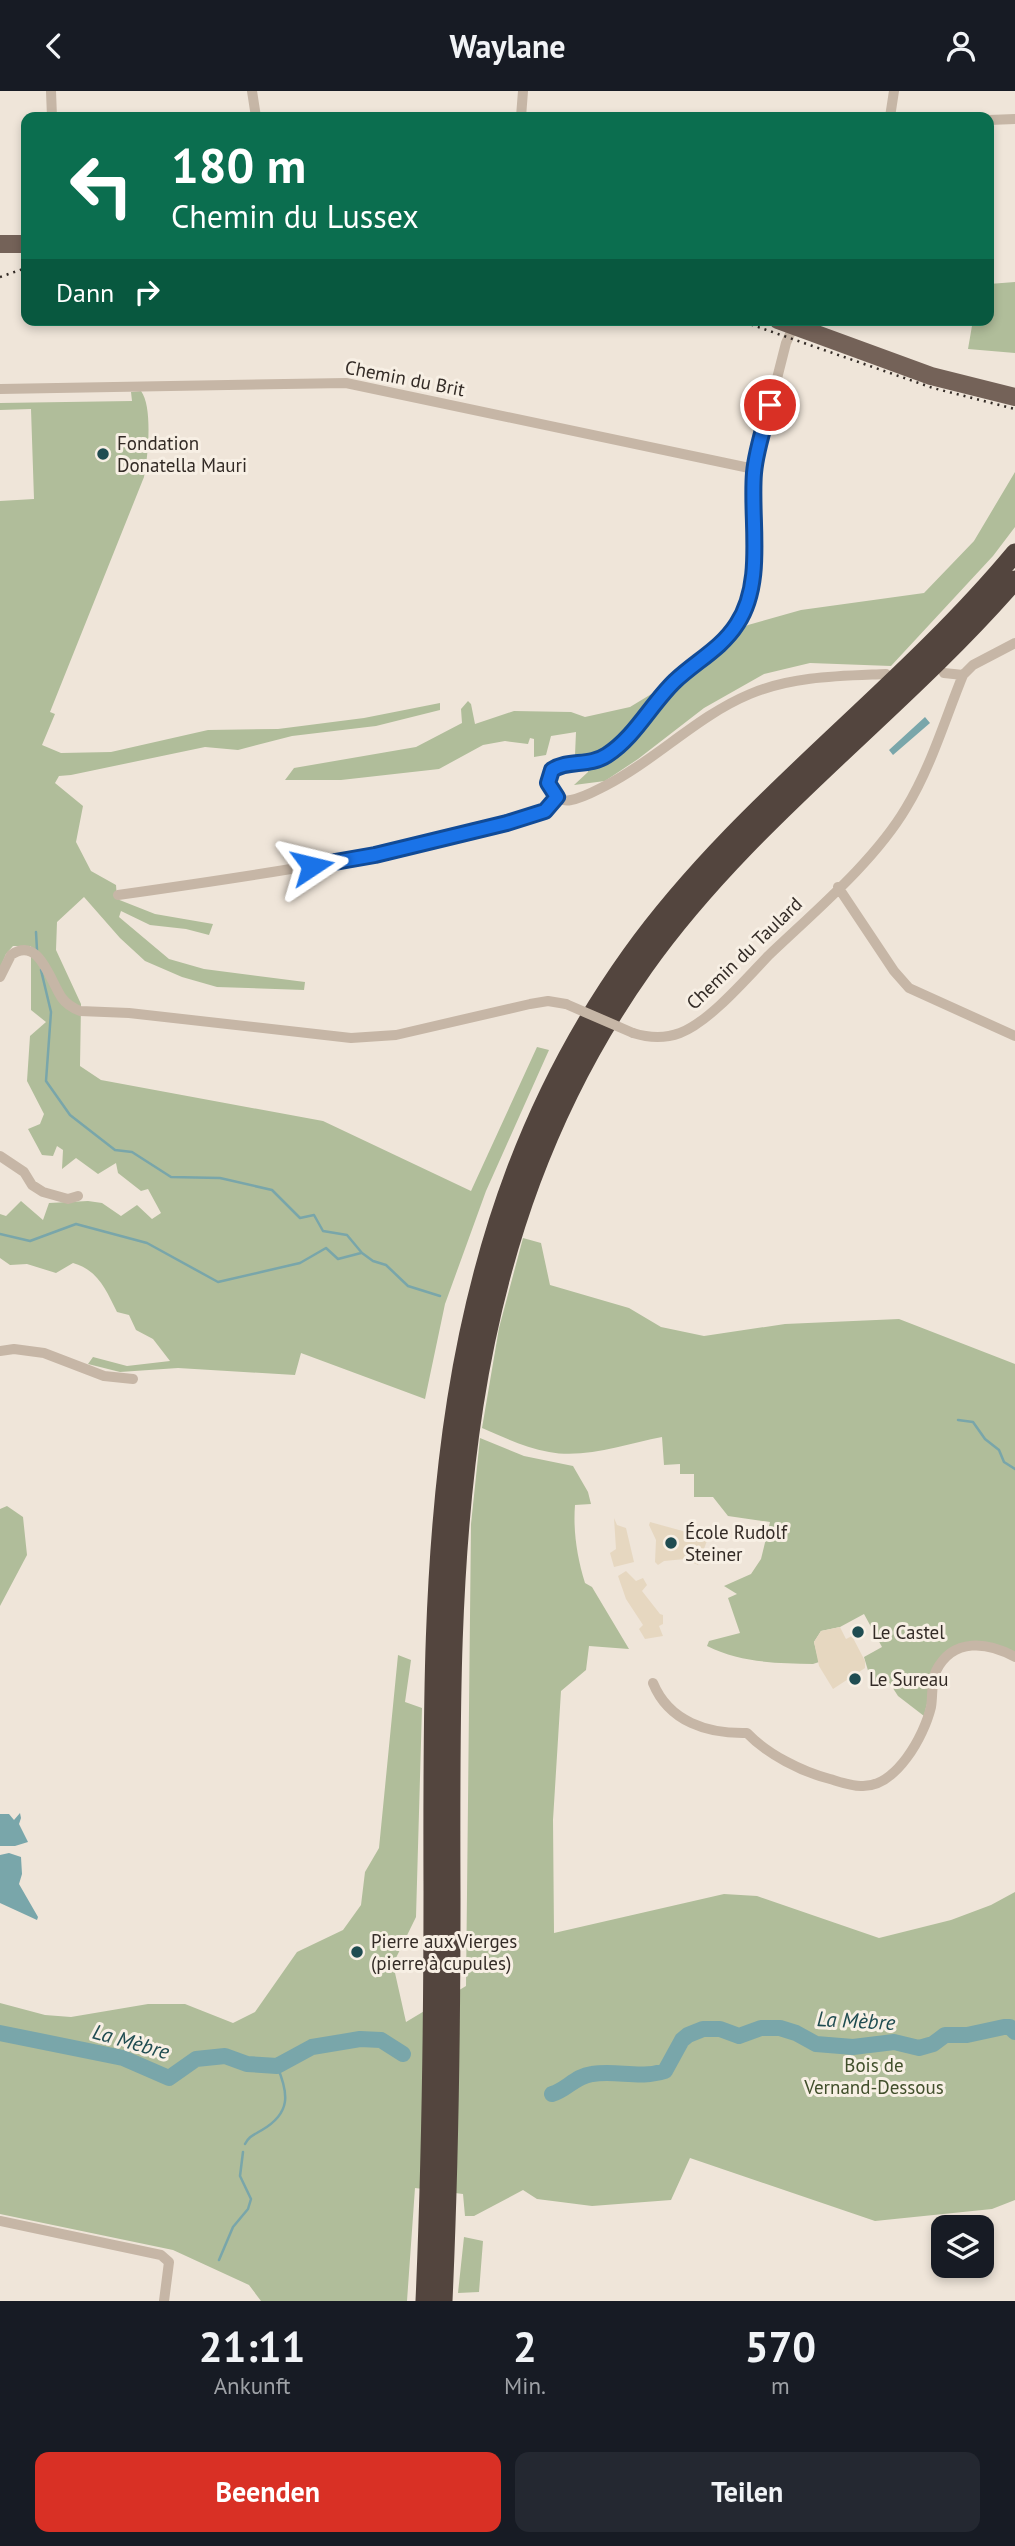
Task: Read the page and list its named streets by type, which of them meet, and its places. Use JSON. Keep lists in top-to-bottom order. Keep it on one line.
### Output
{"streets":{"street":["Chemin du Brit","Chemin du Taulard"]},"water":["La Mèbre"],"parks":["Bois de Vernand-Dessous"],"places":["Fondation Donatella Mauri","École Rudolf Steiner","Le Castel","Le Sureau","Pierre aux Vierges (pierre à cupules)"],"page":{"header":"Waylane","turn":["180 m","Chemin du Lussex"],"then":"Dann","eta":["21:11","Ankunft","2","Min.","570","m"],"buttons":["Beenden","Teilen"]}}
